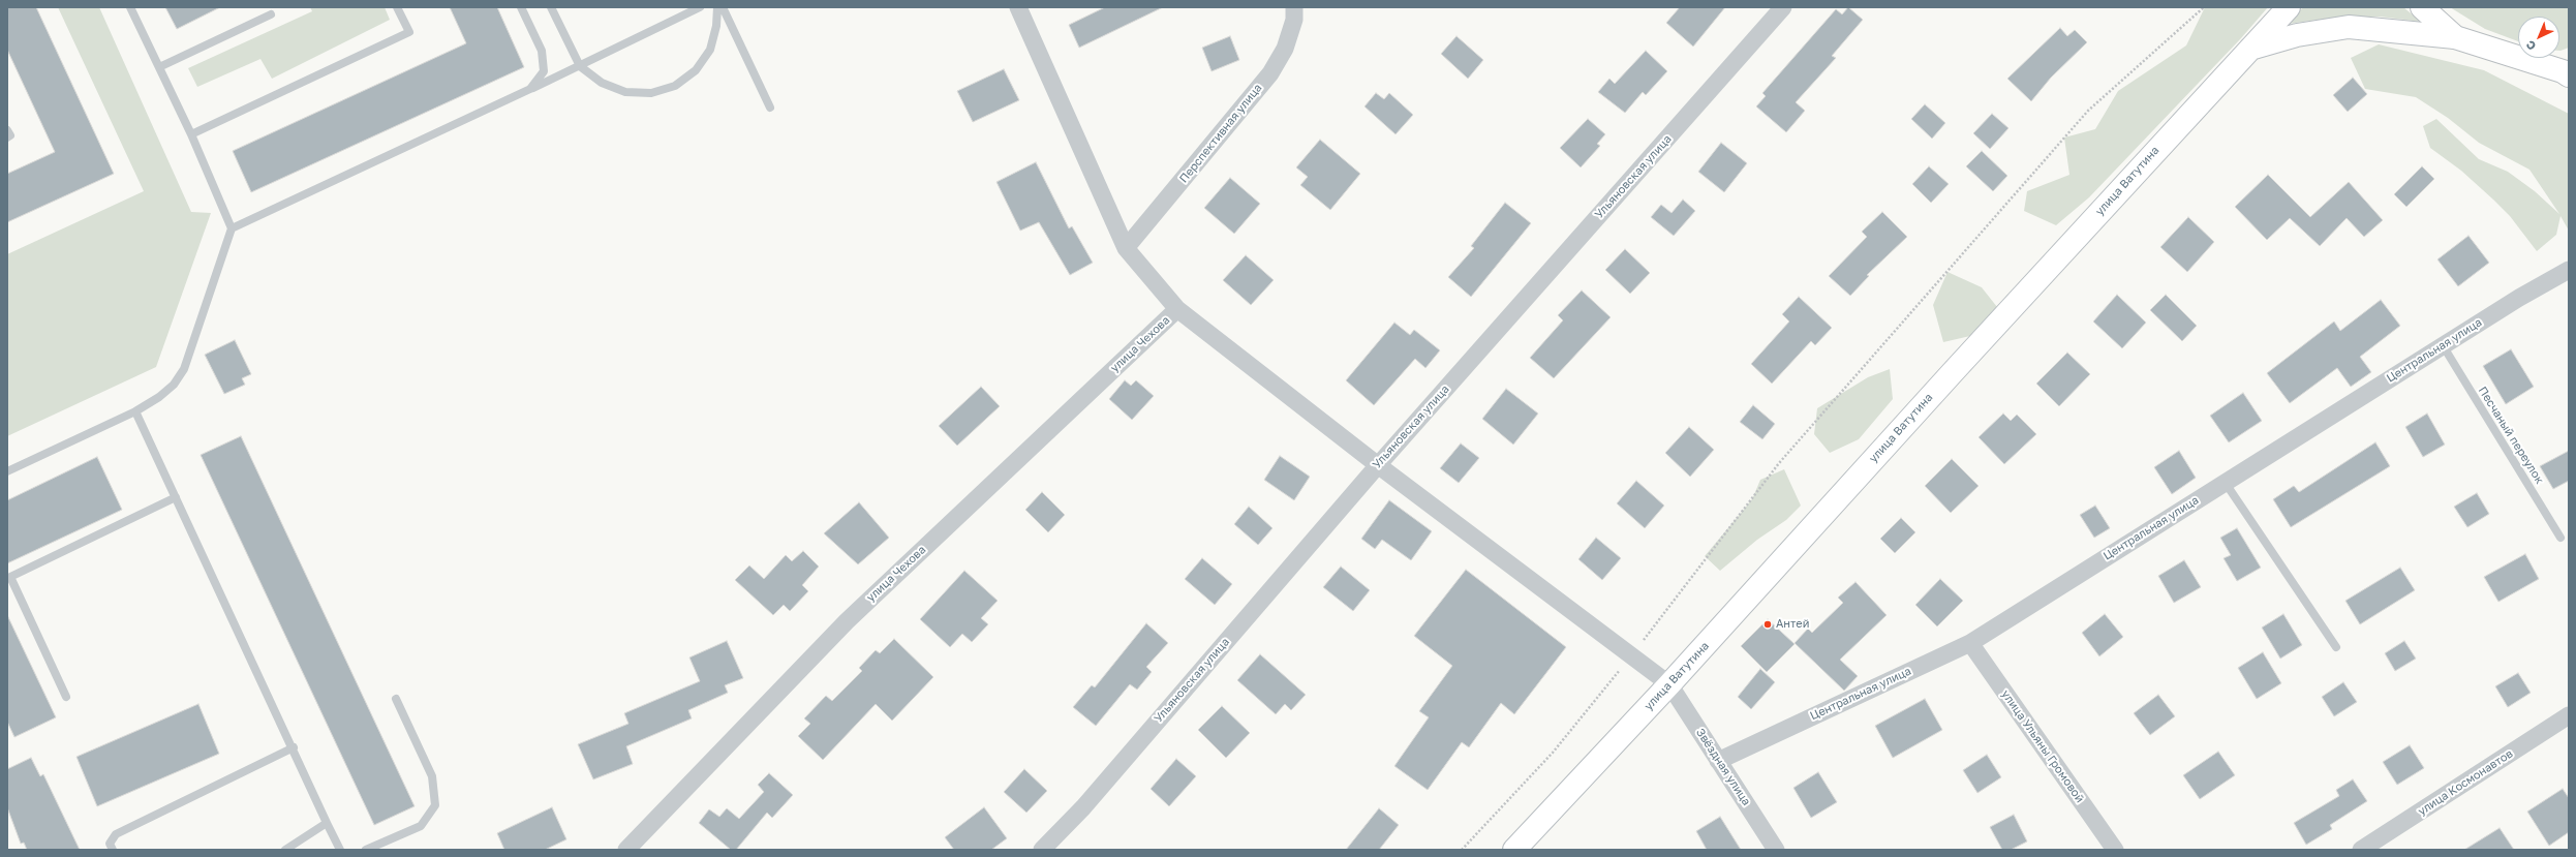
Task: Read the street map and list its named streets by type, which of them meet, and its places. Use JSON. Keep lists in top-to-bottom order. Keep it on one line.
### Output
{"streets":{"main road":["улица Ватутина"],"street":["Перспективная улица","Ульяновская улица","улица Чехова","Центральная улица","улица Ульяны Громовой","Звёздная улица","улица Космонавтов"],"lane":["Песчаный переулок"]},"crossings":[["улица Ватутина","Звёздная улица"],["Центральная улица","Песчаный переулок"],["Центральная улица","улица Ульяны Громовой"],["Центральная улица","Звёздная улица"]],"places":["Антей"],"north":"bottom left"}
